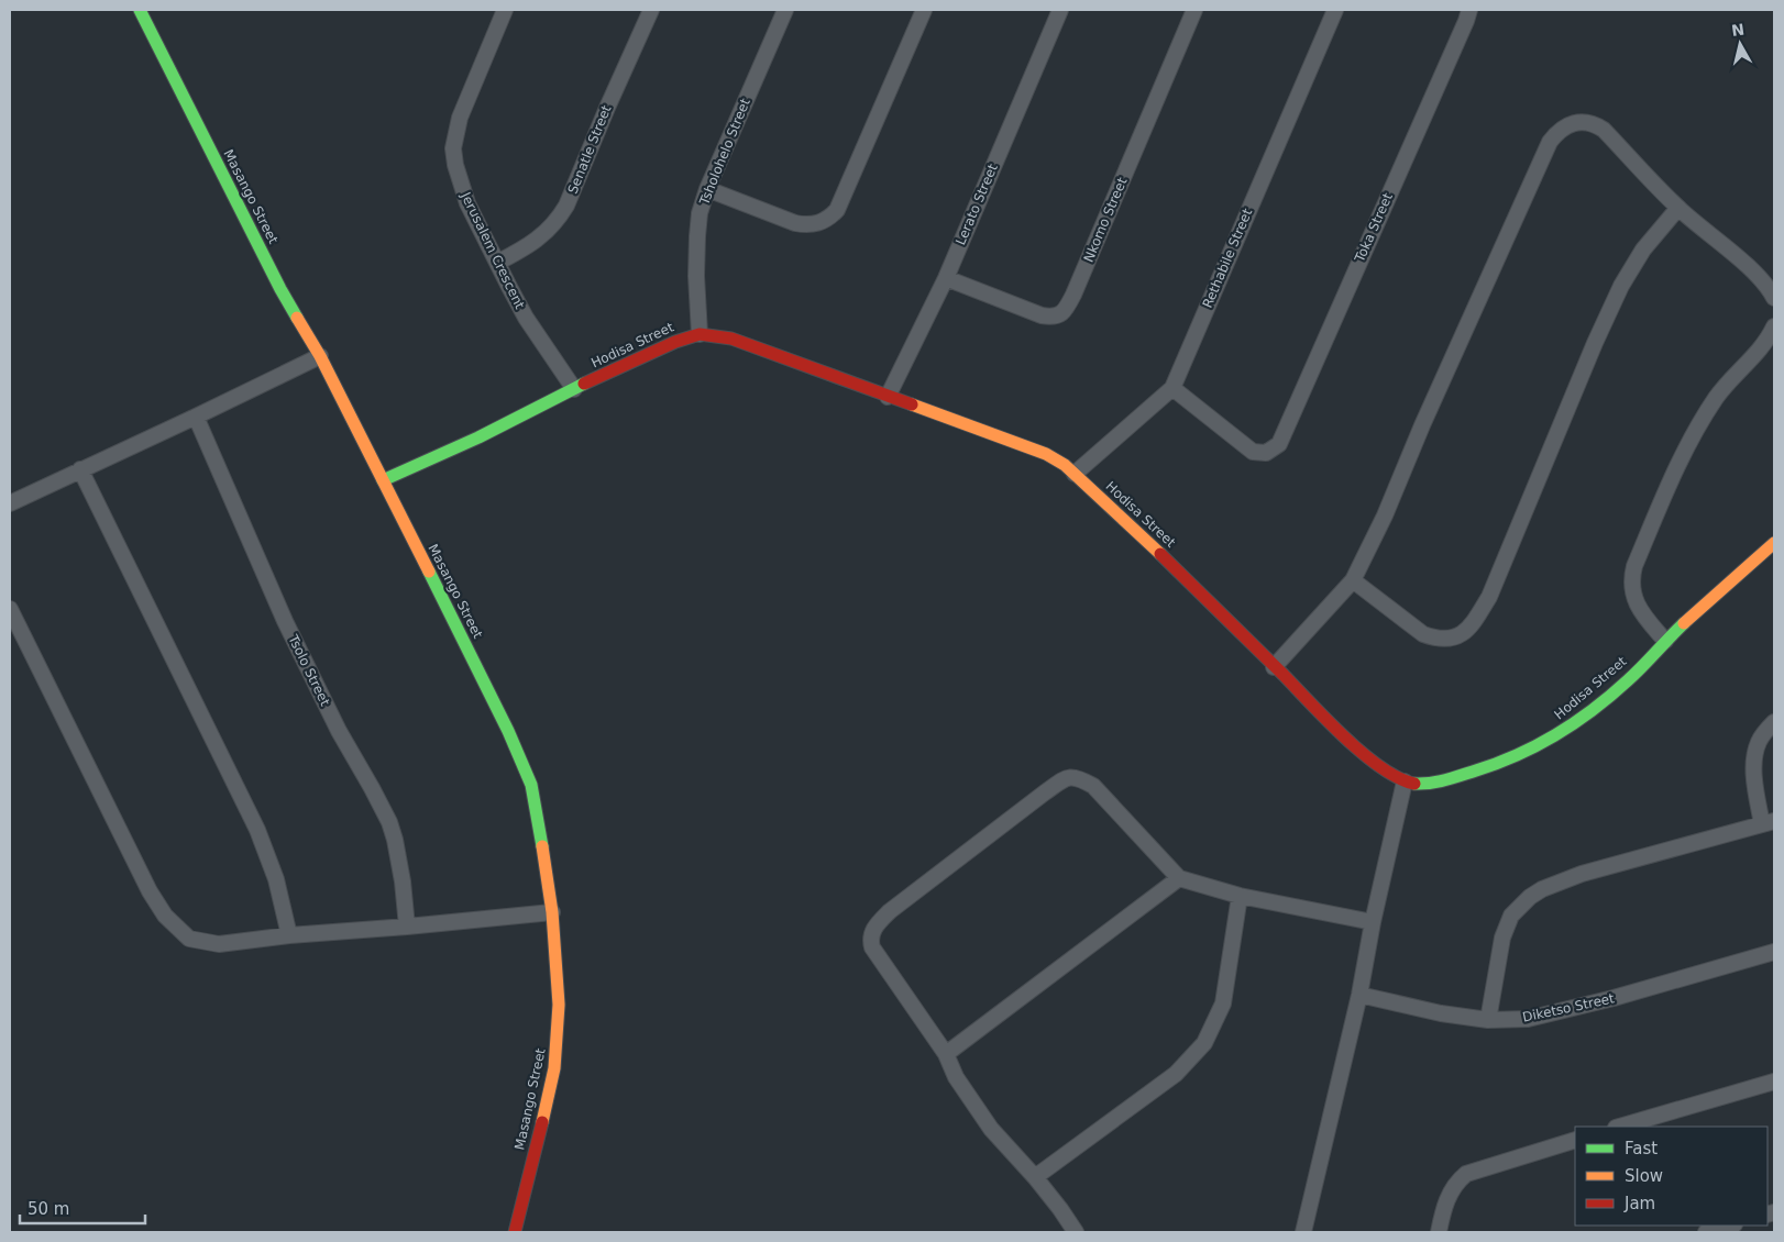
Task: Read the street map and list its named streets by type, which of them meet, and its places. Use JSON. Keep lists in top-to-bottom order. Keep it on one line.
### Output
{"streets":{"street":["Senatle Street","Tsholohelo Street","Masango Street","Lerato Street","Nkomo Street","Toka Street","Jerusalem Crescent","Rethabile Street","Hodisa Street","Tsolo Street","Diketso Street"]},"crossings":[["Senatle Street","Jerusalem Crescent"],["Tsholohelo Street","Hodisa Street"],["Masango Street","Hodisa Street"],["Lerato Street","Nkomo Street"],["Lerato Street","Hodisa Street"],["Toka Street","Rethabile Street"],["Jerusalem Crescent","Hodisa Street"],["Rethabile Street","Hodisa Street"]],"legend":["Fast","Slow","Jam"],"scale_bar":"50 m","north":"top"}
